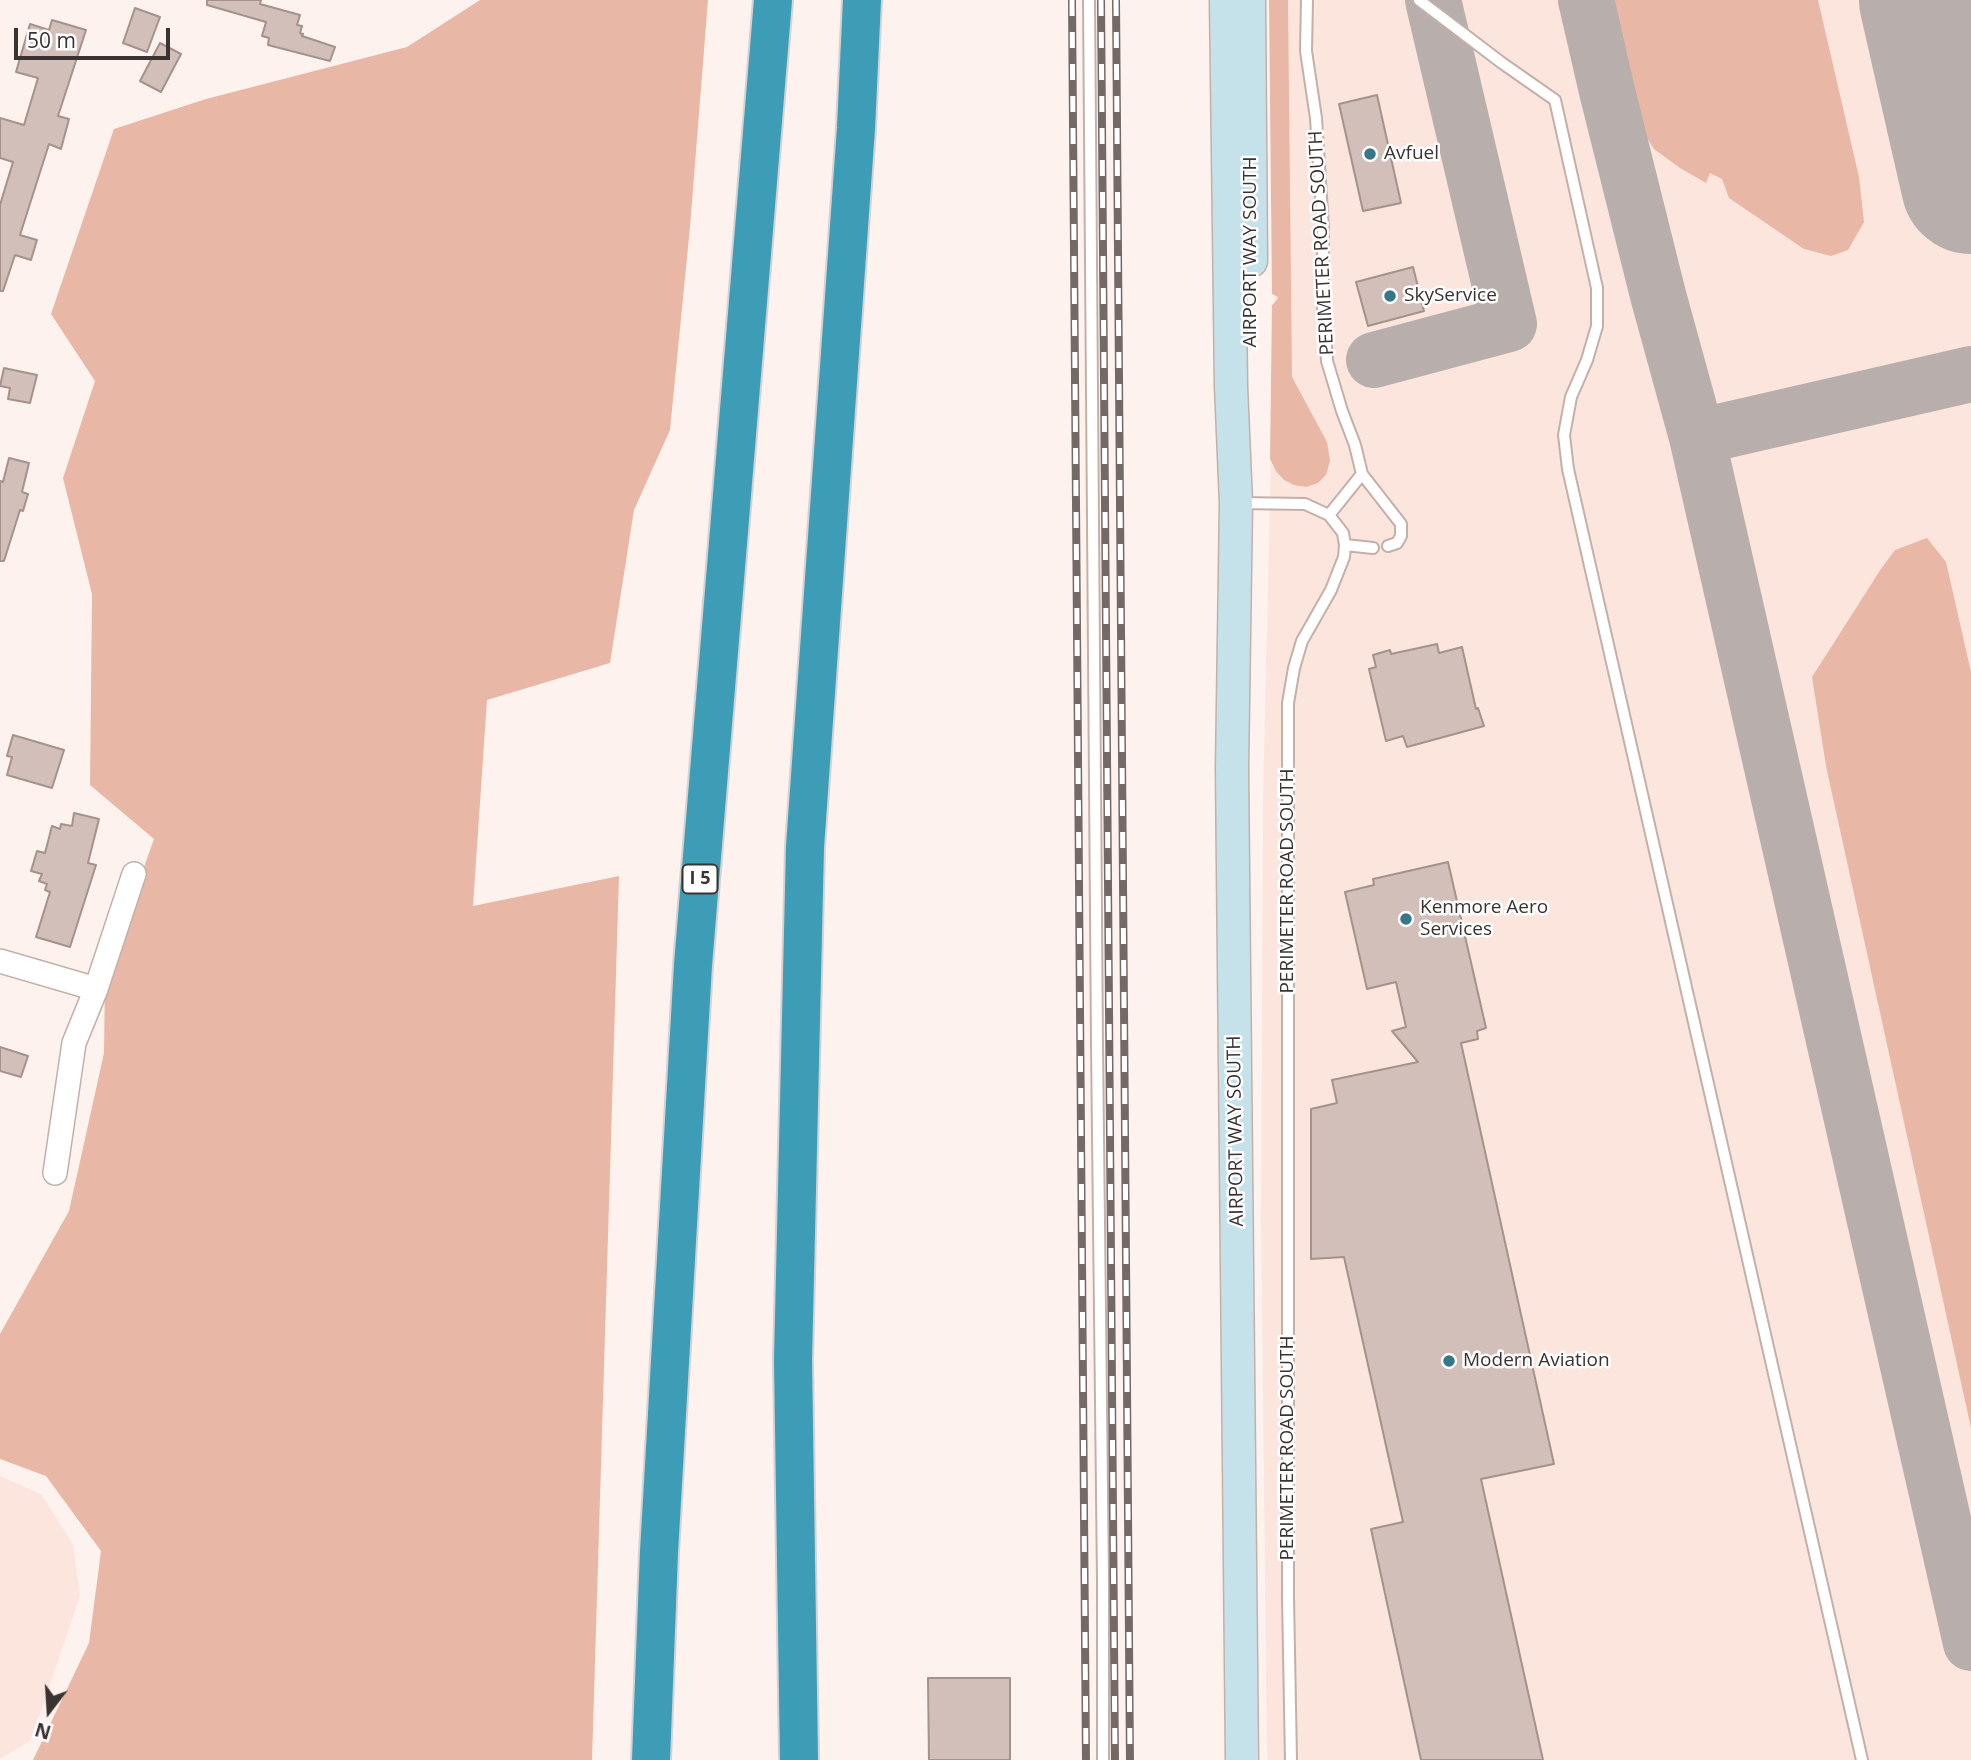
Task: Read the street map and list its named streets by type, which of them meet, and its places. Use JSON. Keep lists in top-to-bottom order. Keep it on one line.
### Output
{"streets":{"highway":["I 5"],"main road":["AIRPORT WAY SOUTH"],"lane":["PERIMETER ROAD SOUTH"]},"places":["Avfuel","SkyService","Kenmore Aero Services","Modern Aviation"],"scale_bar":"50 m","north":"bottom"}
